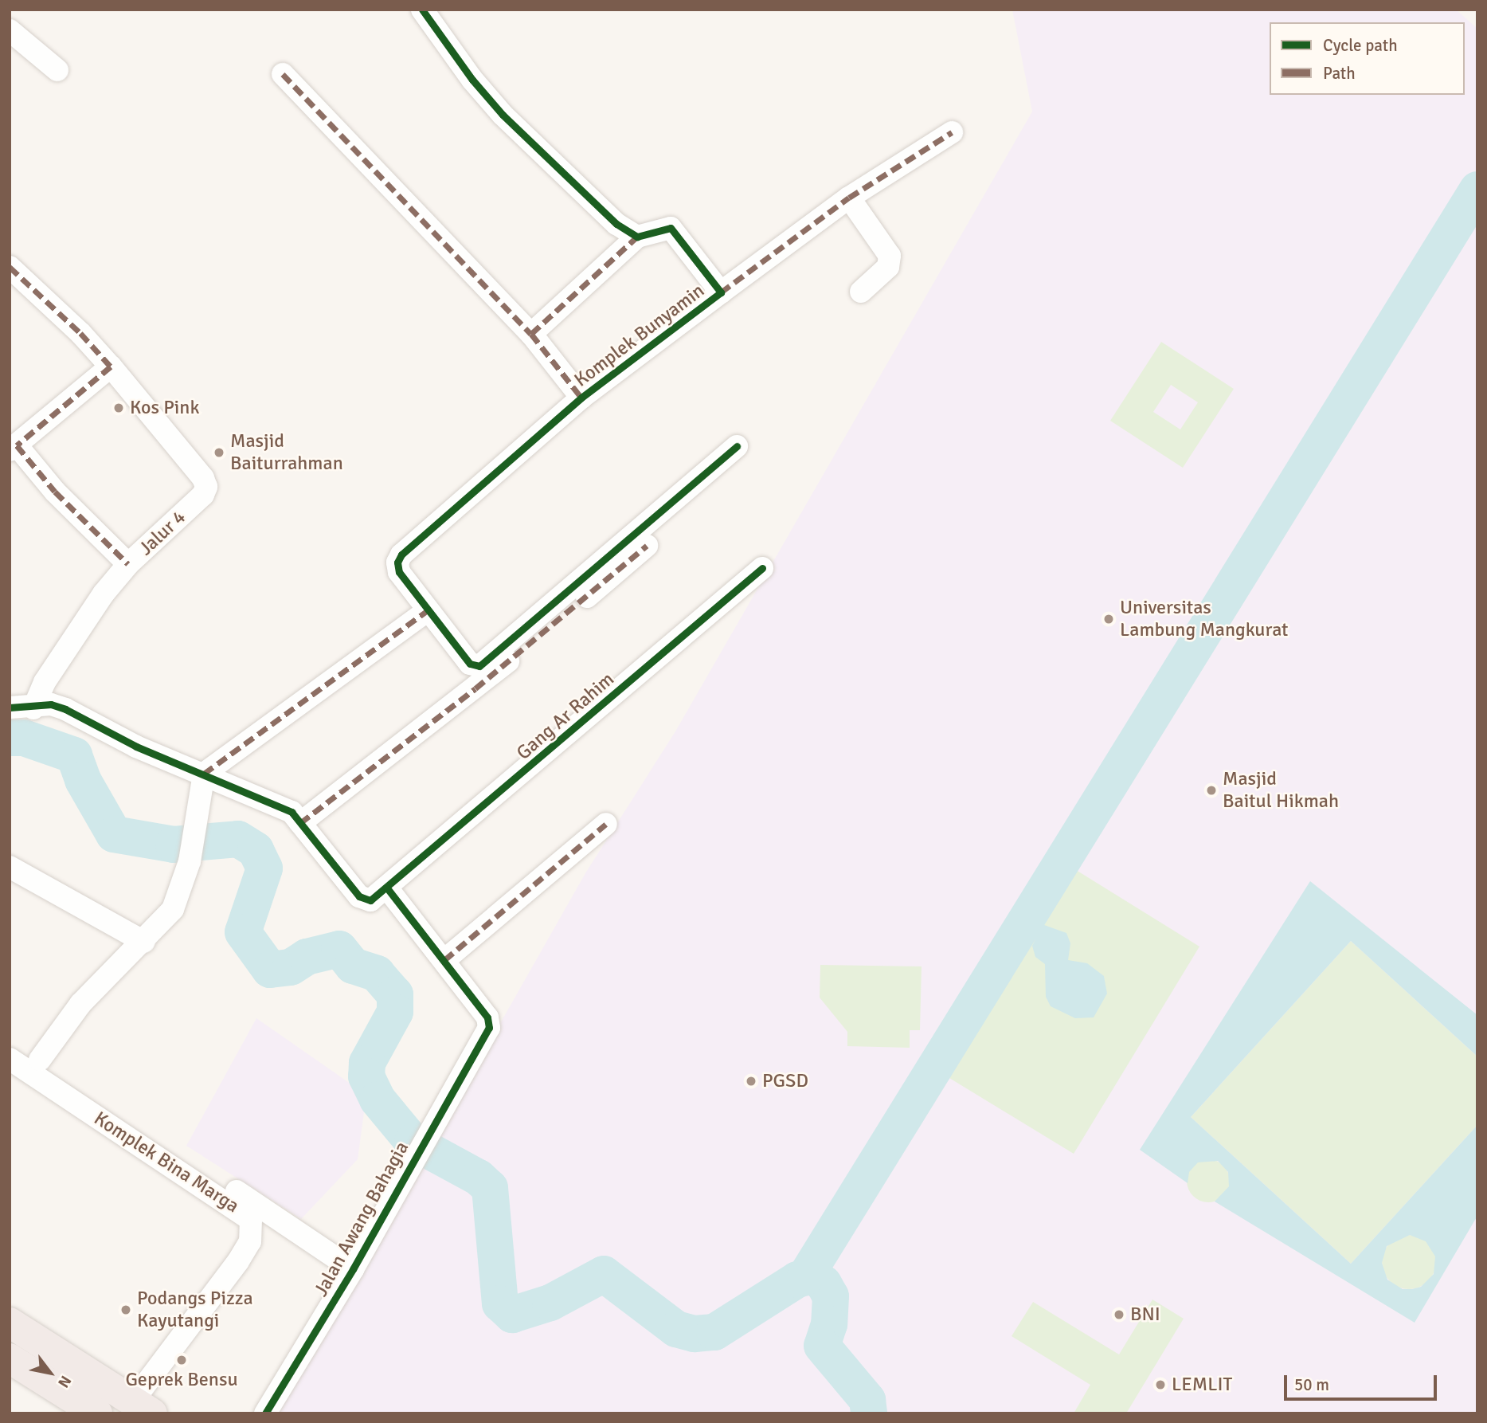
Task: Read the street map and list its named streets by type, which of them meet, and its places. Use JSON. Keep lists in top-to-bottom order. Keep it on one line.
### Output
{"streets":{"street":["Komplek Bunyamin","Jalur 4","Gang Ar Rahim","Komplek Bina Marga","Jalan Awang Bahagia"]},"places":["Kos Pink","Masjid Baiturrahman","Universitas Lambung Mangkurat","Masjid Baitul Hikmah","PGSD","Podangs Pizza Kayutangi","BNI","Geprek Bensu","LEMLIT"],"legend":["Cycle path","Path"],"scale_bar":"50 m","north":"bottom right"}
